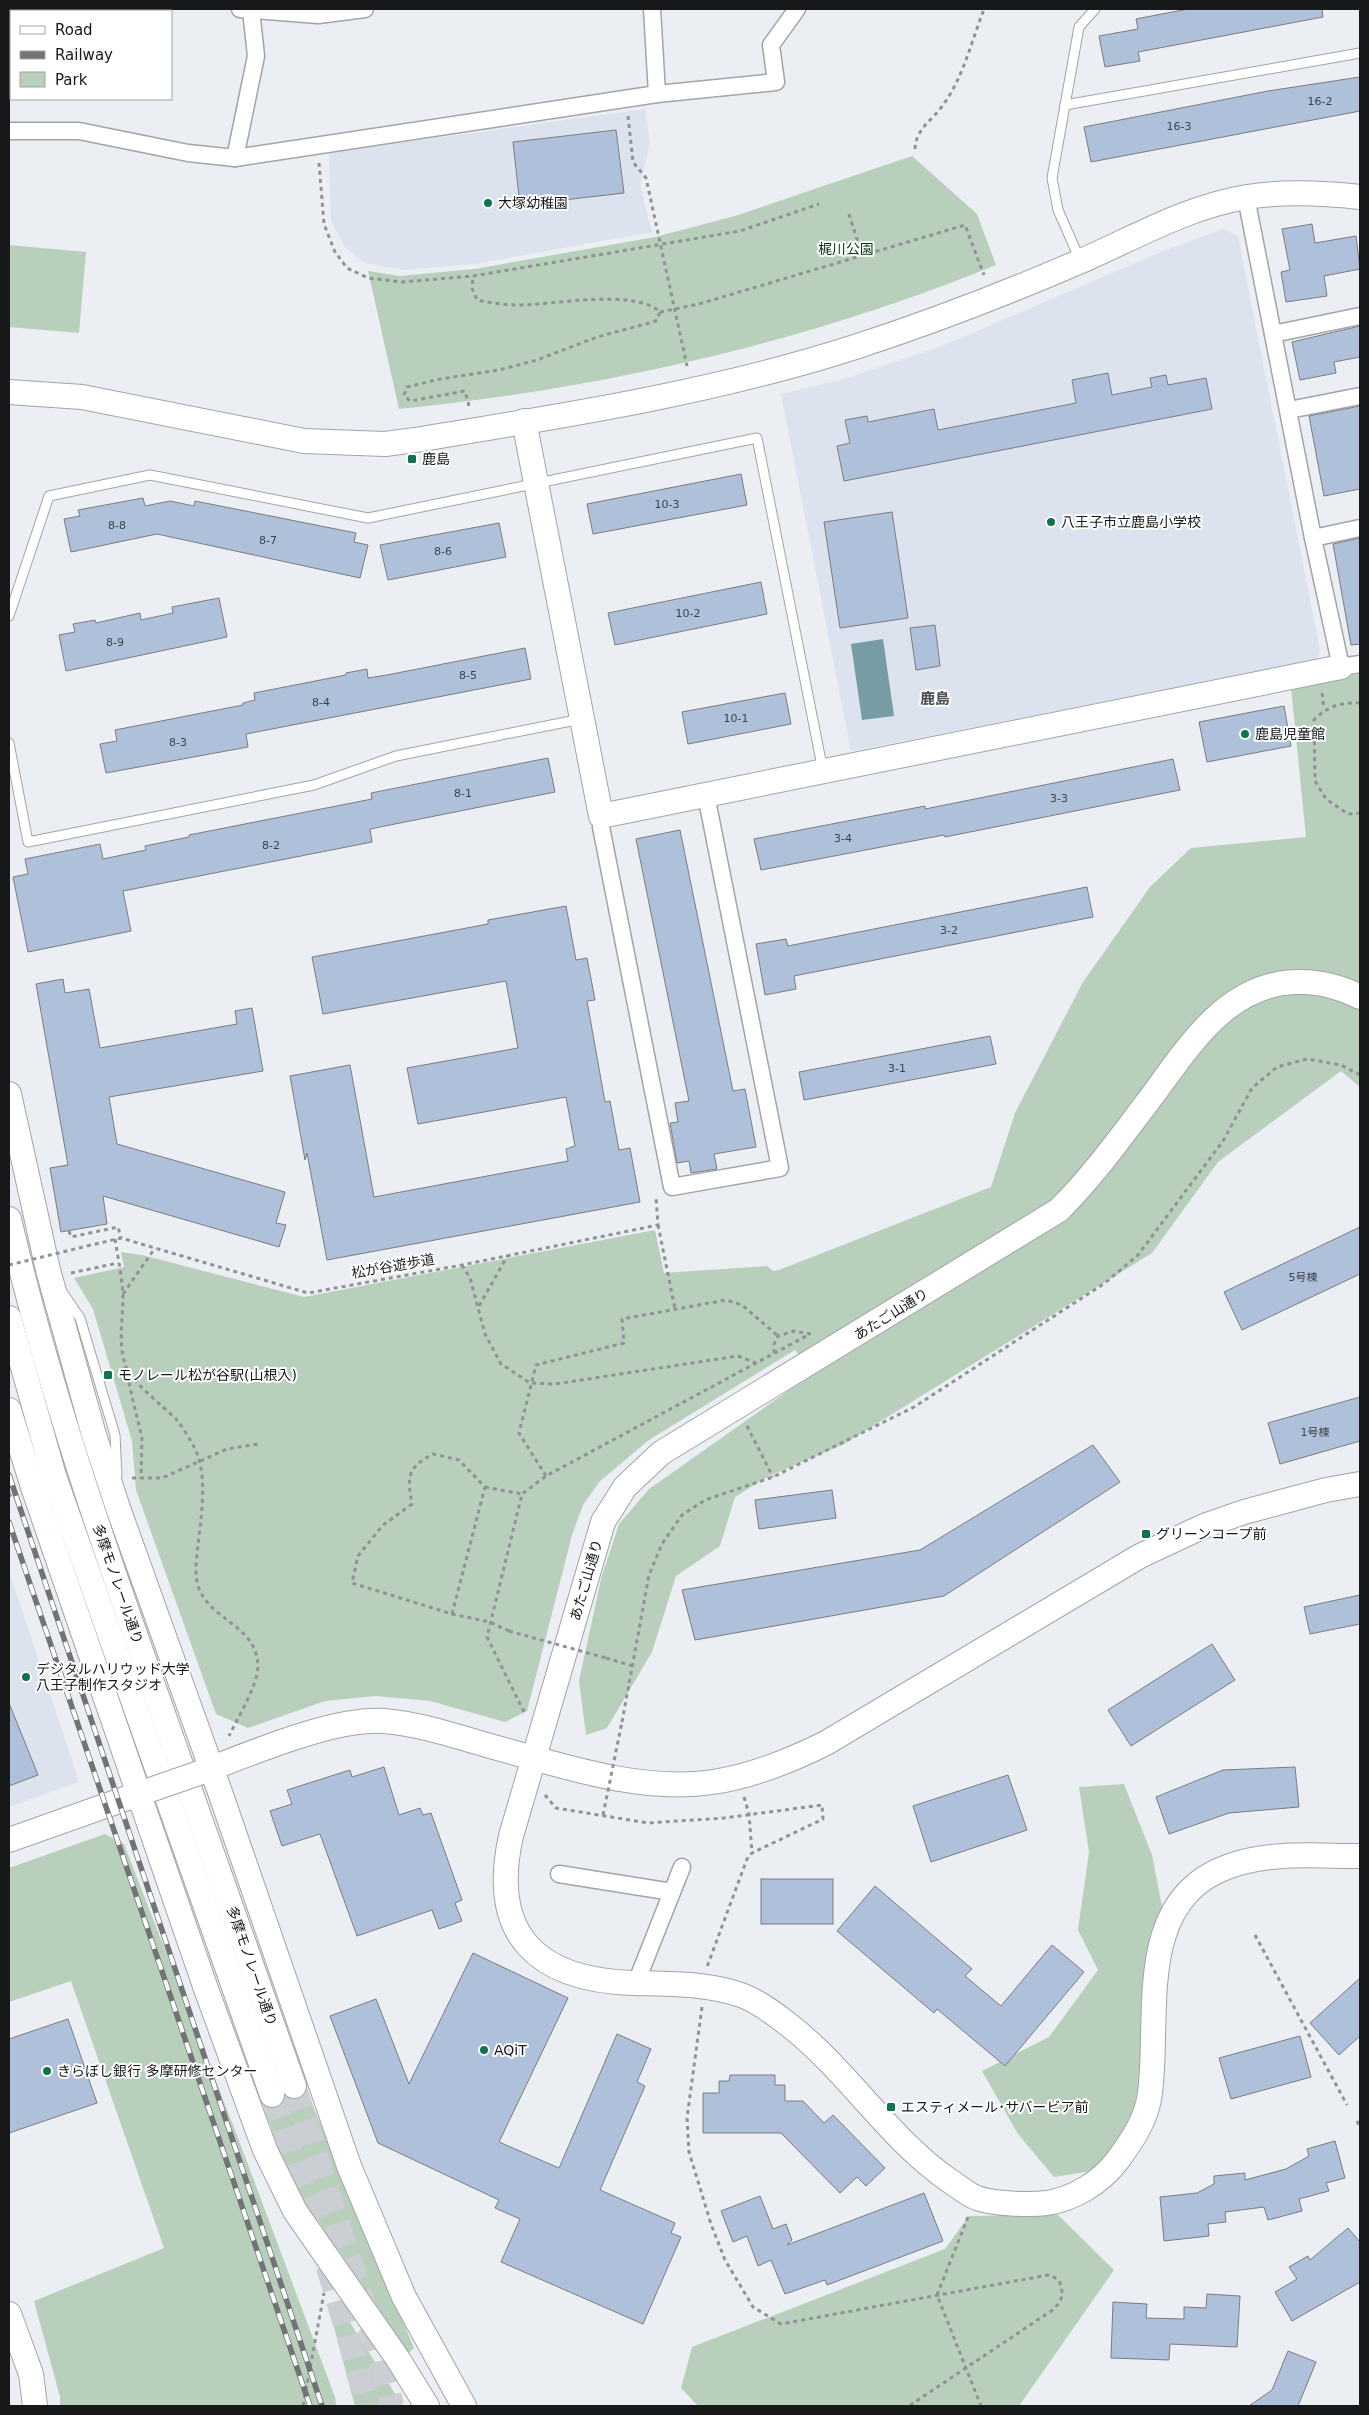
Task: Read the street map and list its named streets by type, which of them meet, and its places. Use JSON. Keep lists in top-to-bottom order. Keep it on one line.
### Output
{"streets":{"street":["あたご山通り","多摩モノレール通り"],"path":["松が谷遊歩道"]},"districts":["鹿島"],"parks":["梶川公園"],"places":{"other":["大塚幼稚園","八王子市立鹿島小学校","鹿島児童館","デジタルハリウッド大学 八王子制作スタジオ","AQiT","きらぼし銀行 多摩研修センター"],"transit":["鹿島","モノレール松が谷駅(山根入)","グリーンコープ前","エスティメール･サバービア前"]},"house_numbers":["16-2","16-3","10-3","8-8","8-7","8-6","10-2","8-9","8-5","8-4","10-1","8-3","8-1","3-3","3-4","8-2","3-2","3-1","5号棟","1号棟"],"legend":["Road","Railway","Park"]}
